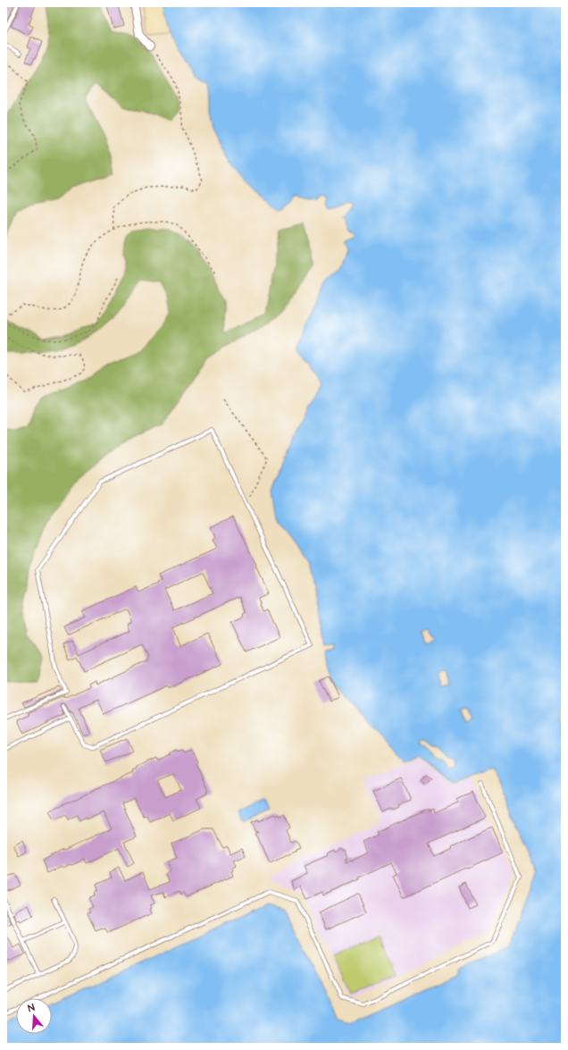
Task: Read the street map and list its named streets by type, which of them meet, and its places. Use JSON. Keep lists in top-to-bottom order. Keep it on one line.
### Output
{"north":"top"}
